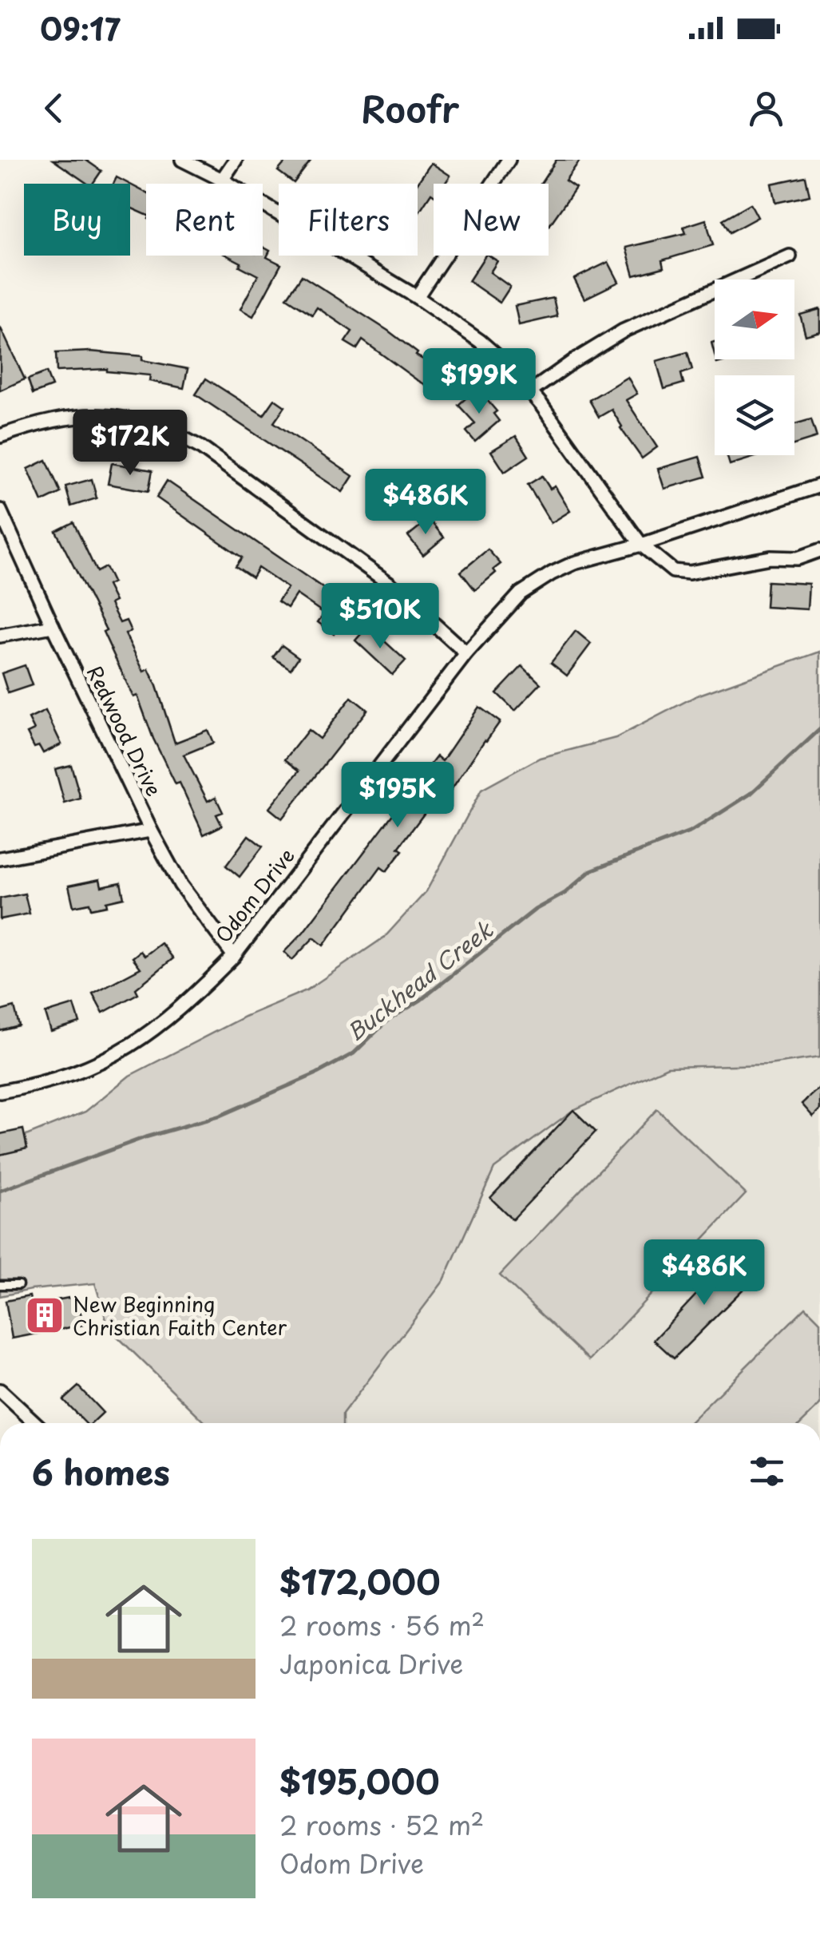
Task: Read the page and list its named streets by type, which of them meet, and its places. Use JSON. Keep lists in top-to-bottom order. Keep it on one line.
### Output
{"streets":{"street":["Redwood Drive","Odom Drive"]},"crossings":[["Redwood Drive","Odom Drive"]],"water":["Buckhead Creek"],"places":{"building":["New Beginning Christian Faith Center"]},"north":"right","page":{"status":"09:17","header":"Roofr","chip":["Buy","Rent","Filters","New"],"price":["$199K","$172K","$486K","$510K","$195K","$486K"],"heading":"6 homes","list":[{"name":"$172,000","note":"2 rooms · 56 m² · Japonica Drive"},{"name":"$195,000","note":"2 rooms · 52 m² · Odom Drive"}]}}
